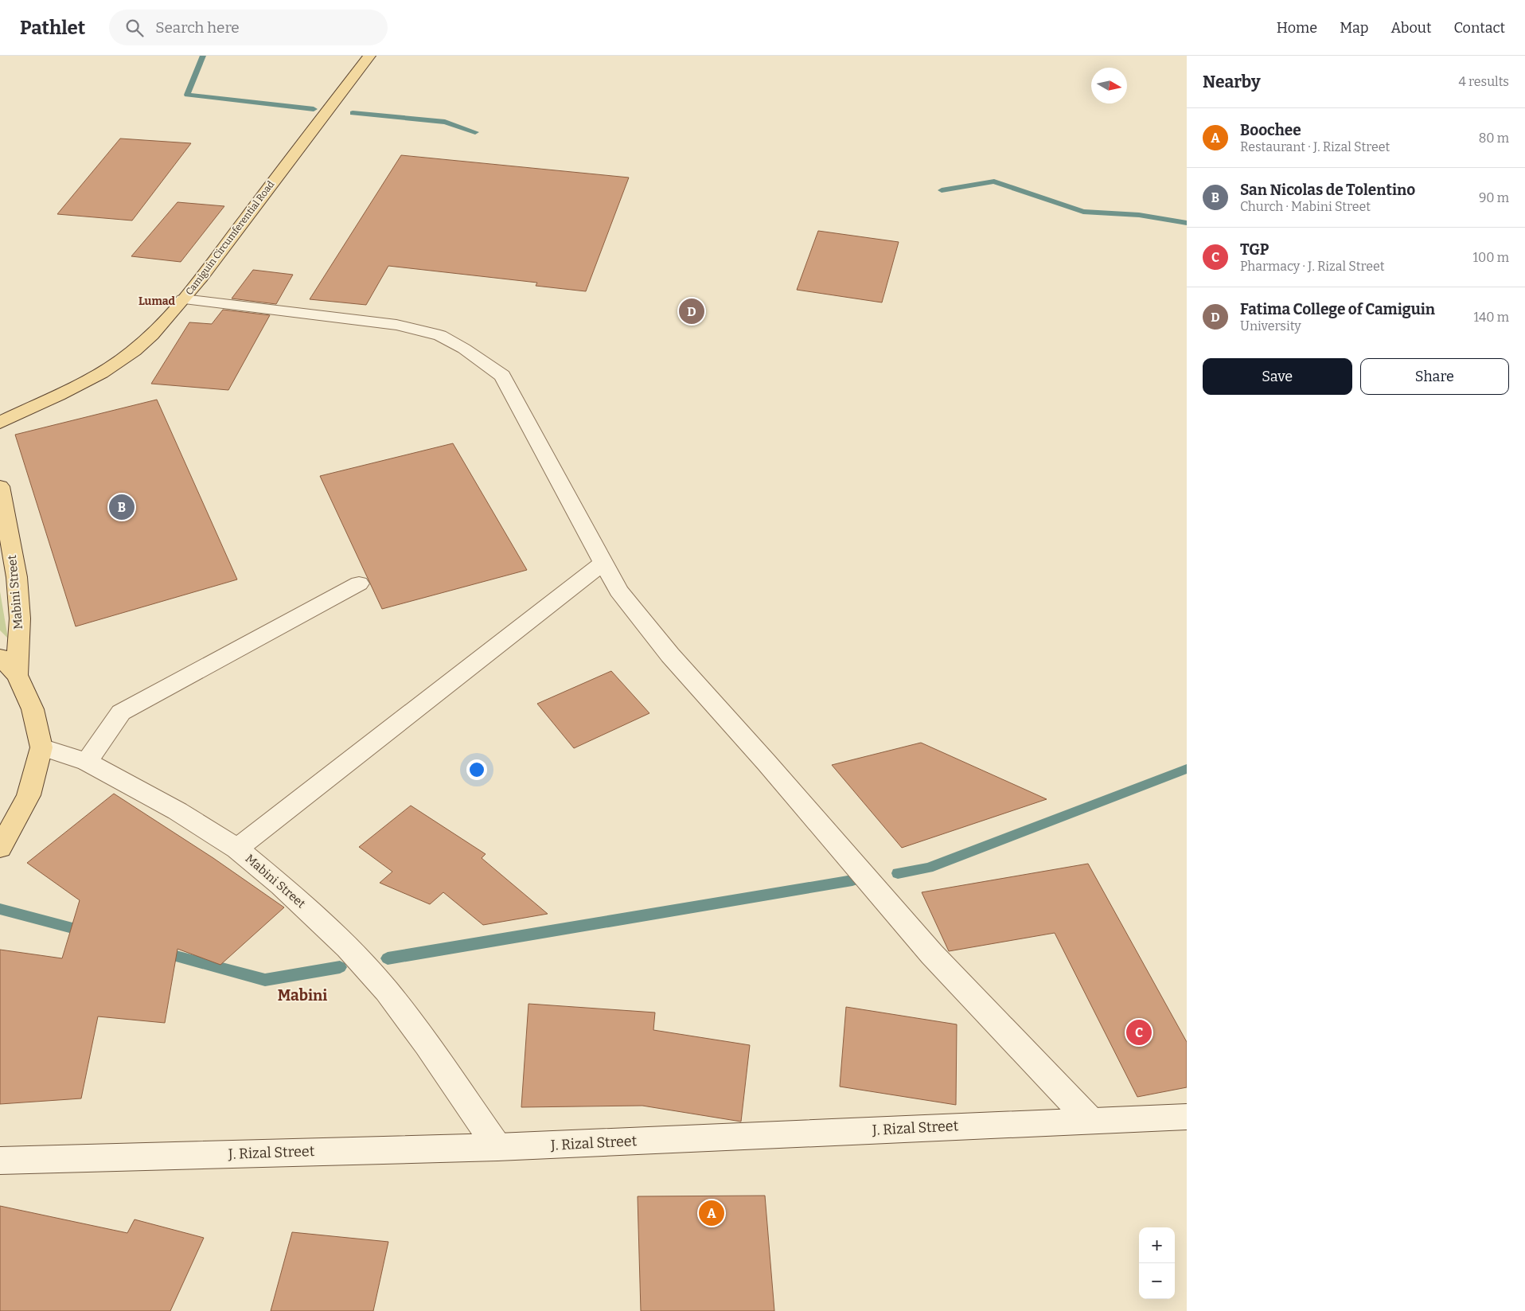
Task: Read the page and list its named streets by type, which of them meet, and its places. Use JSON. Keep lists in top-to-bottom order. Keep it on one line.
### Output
{"streets":{"main road":["Camiguin Circumferential Road","Mabini Street"],"street":["J. Rizal Street"]},"crossings":[["Mabini Street","J. Rizal Street"]],"districts":["Lumad","Mabini"],"north":"right","page":{"header":"Pathlet","search":"Search here","nav":["Home","Map","About","Contact"],"heading":["Nearby","4 results"],"list":[{"mark":"A","name":"Boochee","note":"Restaurant · J. Rizal Street","value":"80 m"},{"mark":"B","name":"San Nicolas de Tolentino","note":"Church · Mabini Street","value":"90 m"},{"mark":"C","name":"TGP","note":"Pharmacy · J. Rizal Street","value":"100 m"},{"mark":"D","name":"Fatima College of Camiguin","note":"University","value":"140 m"}],"pins":["D","B","C","A"],"buttons":["Save","Share"],"map_buttons":["+","−"]}}
